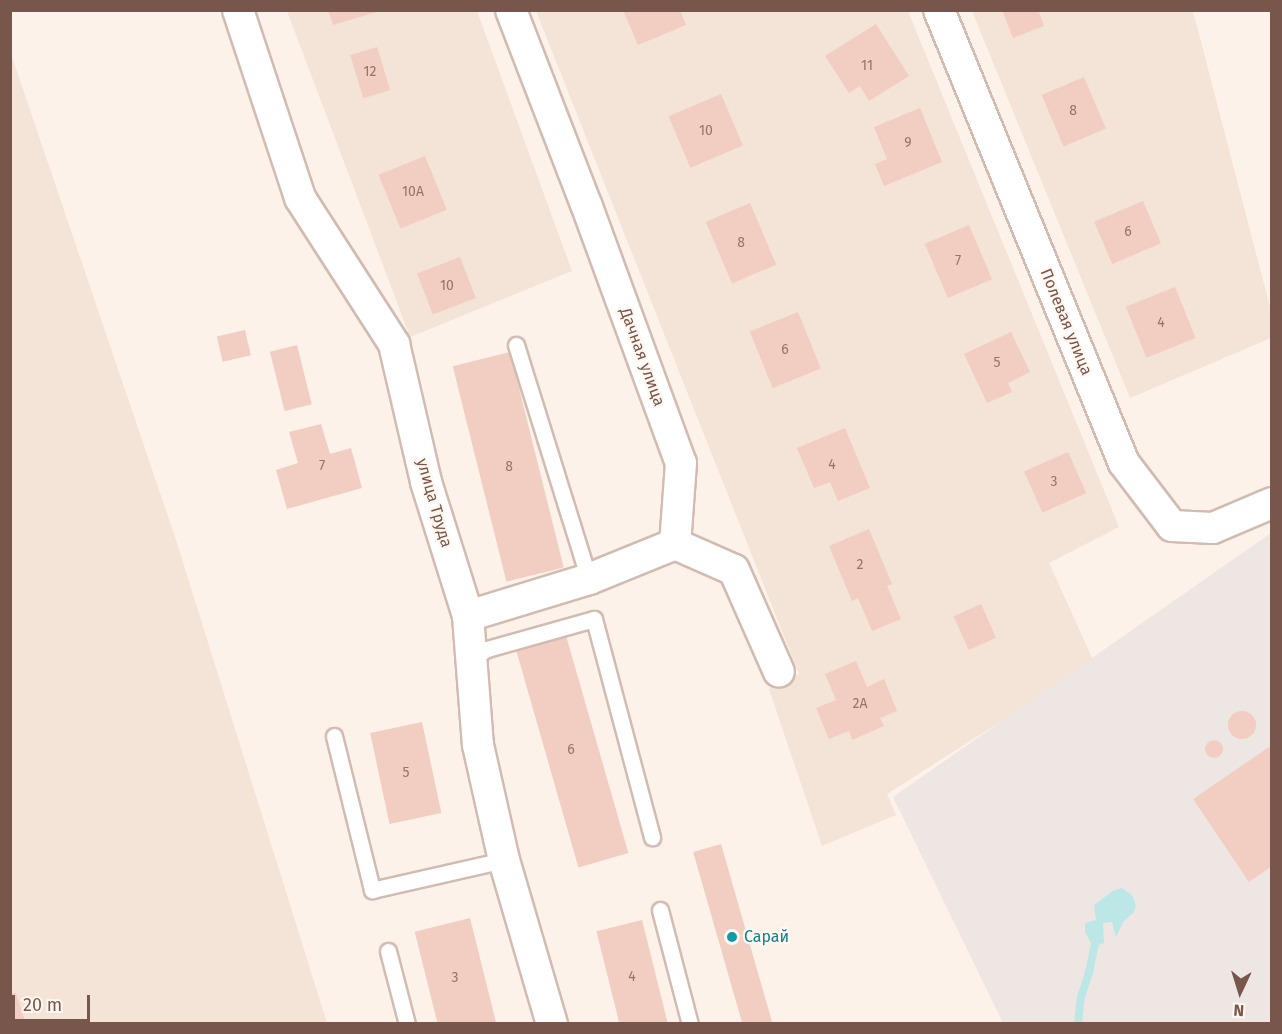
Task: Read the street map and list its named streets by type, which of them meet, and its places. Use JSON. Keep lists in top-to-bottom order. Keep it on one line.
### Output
{"streets":{"street":["Полевая улица","Дачная улица","улица Труда"]},"places":["Сарай"],"house_numbers":["11","12","8","10","9","10А","6","8","7","10","4","6","5","4","7","8","3","2","2А","6","5","4","3"],"scale_bar":"20 m","north":"bottom"}
